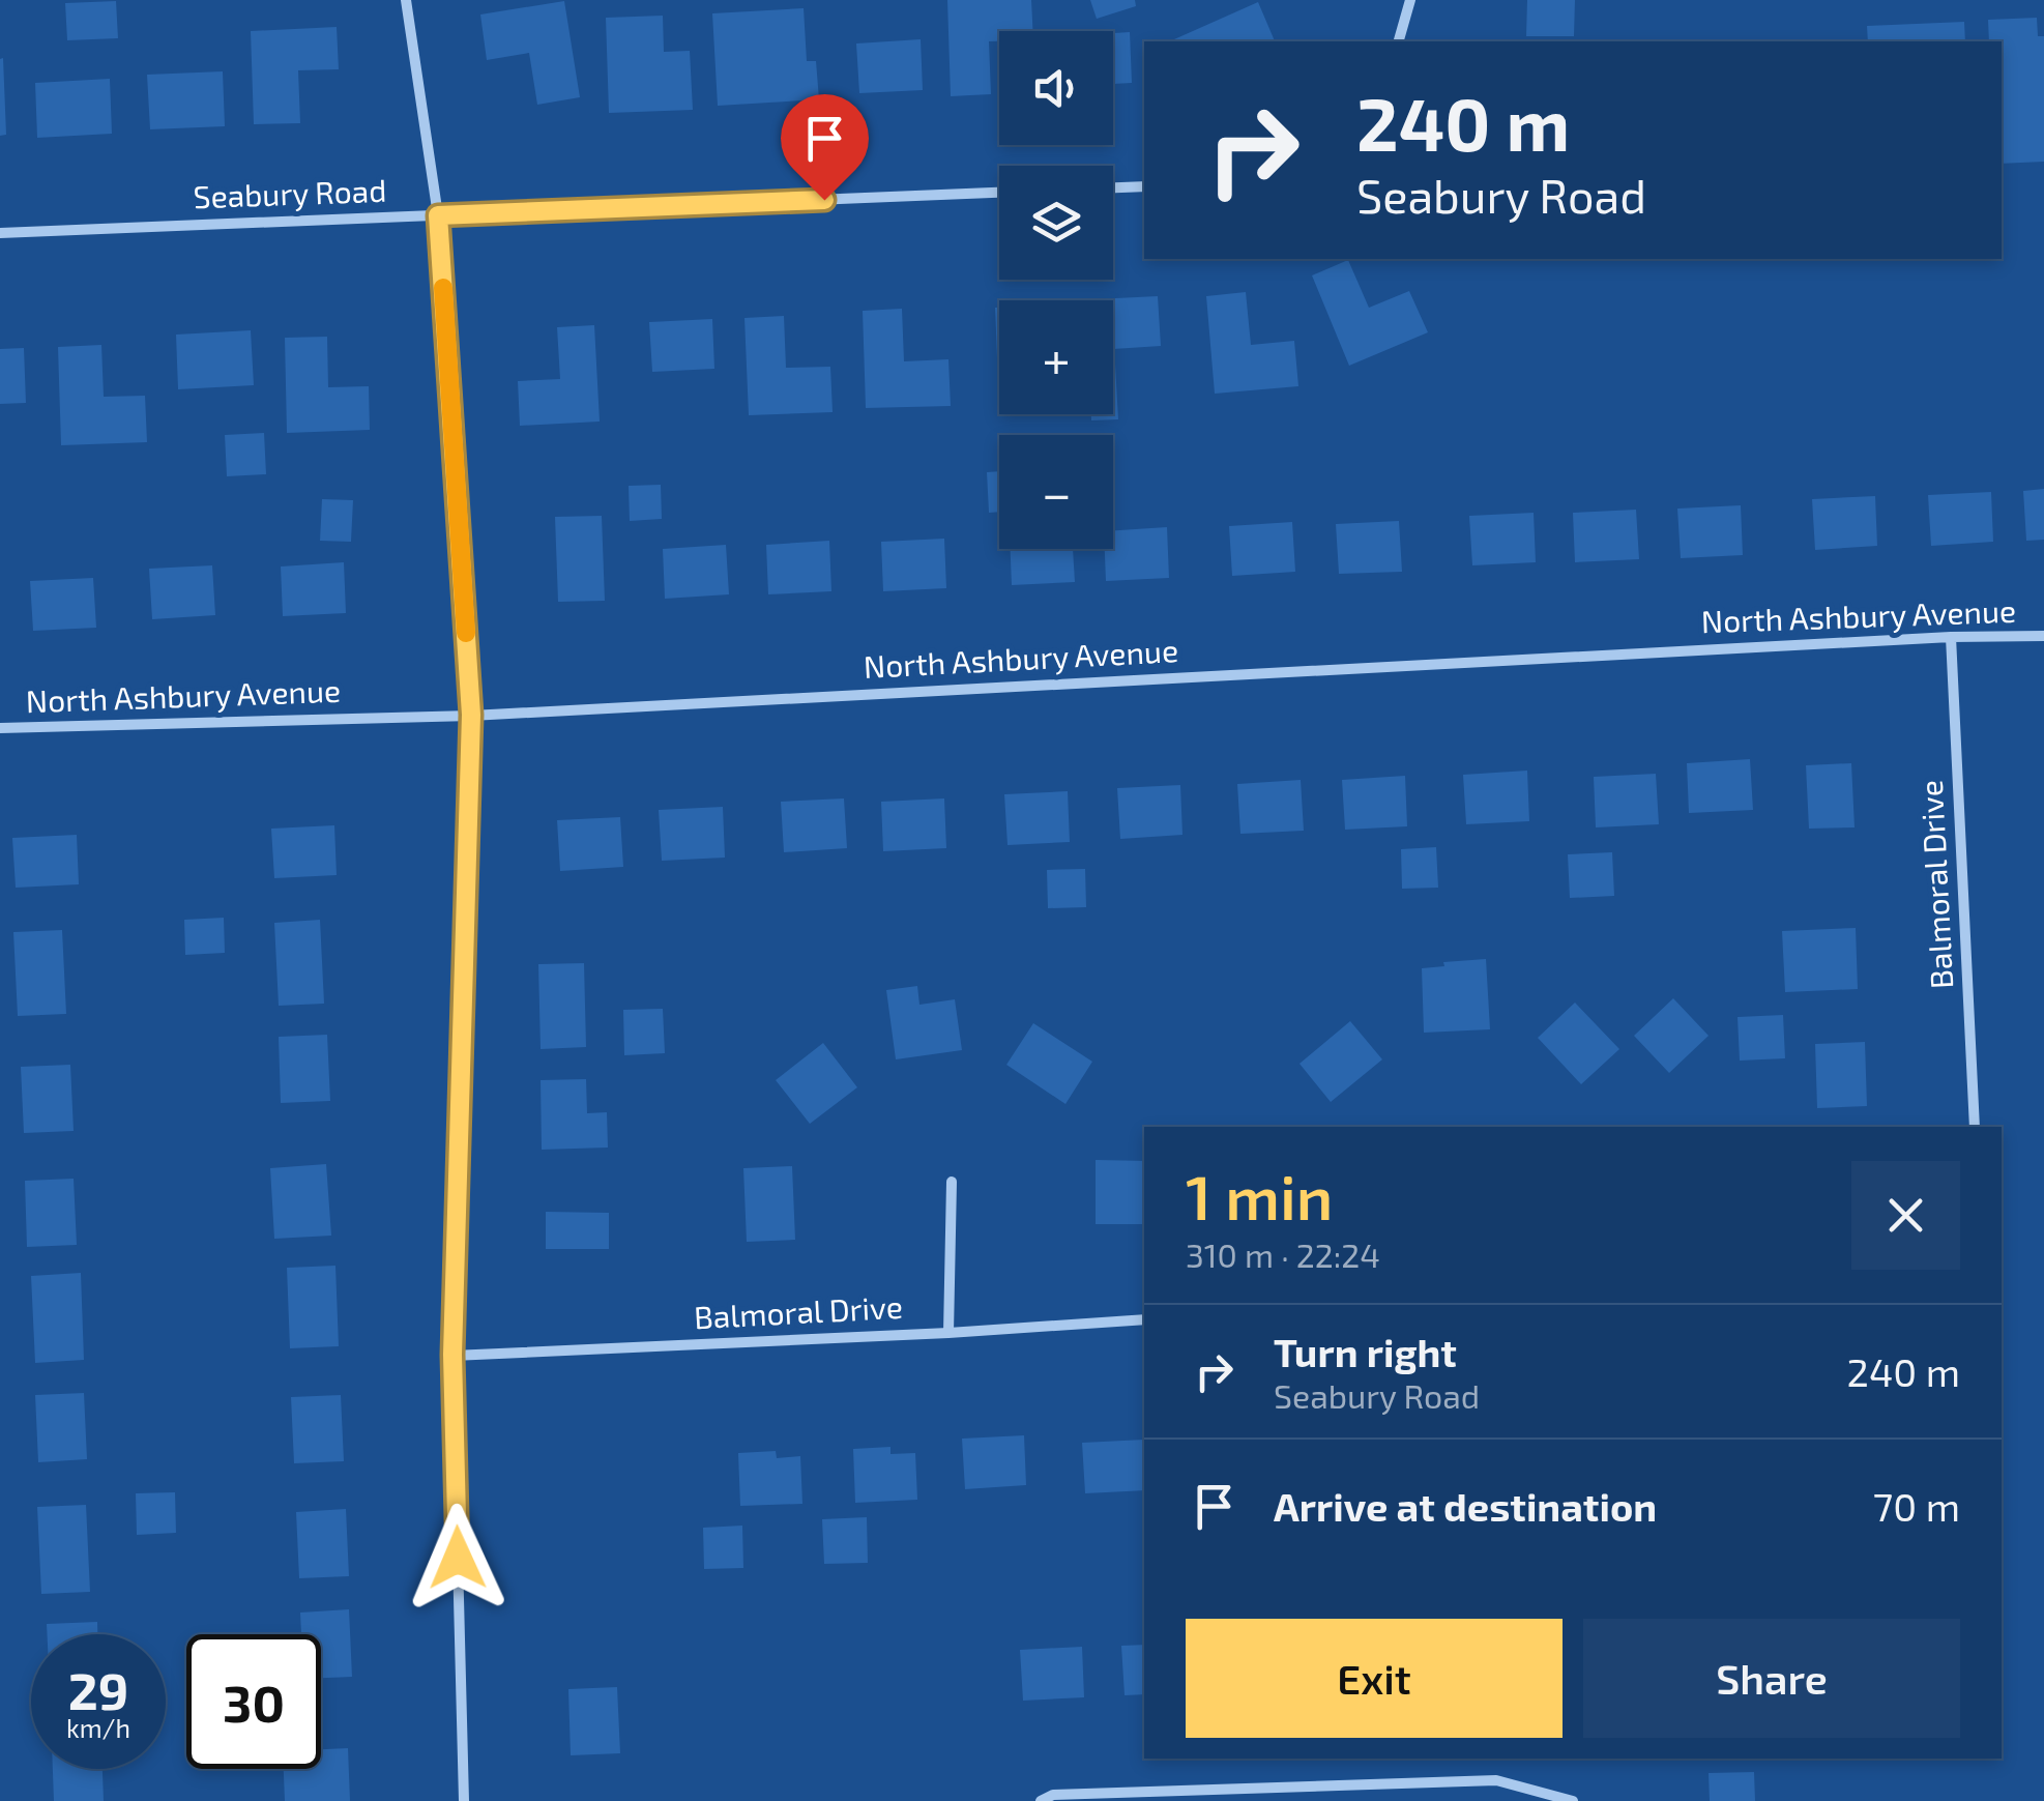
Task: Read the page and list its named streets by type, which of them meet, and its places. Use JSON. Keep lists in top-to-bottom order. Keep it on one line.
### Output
{"streets":{"street":["Seabury Road","North Ashbury Avenue","Balmoral Drive"]},"crossings":[["North Ashbury Avenue","Balmoral Drive"]],"page":{"map_buttons":["+","−"],"turn":["240 m","Seabury Road"],"heading":["1 min","310 m · 22:24"],"list":[{"name":"Turn right","note":"Seabury Road","value":"240 m"},{"name":"Arrive at destination","value":"70 m"}],"buttons":["Exit","Share"],"speed":"29 km/h","limit":"30"}}
